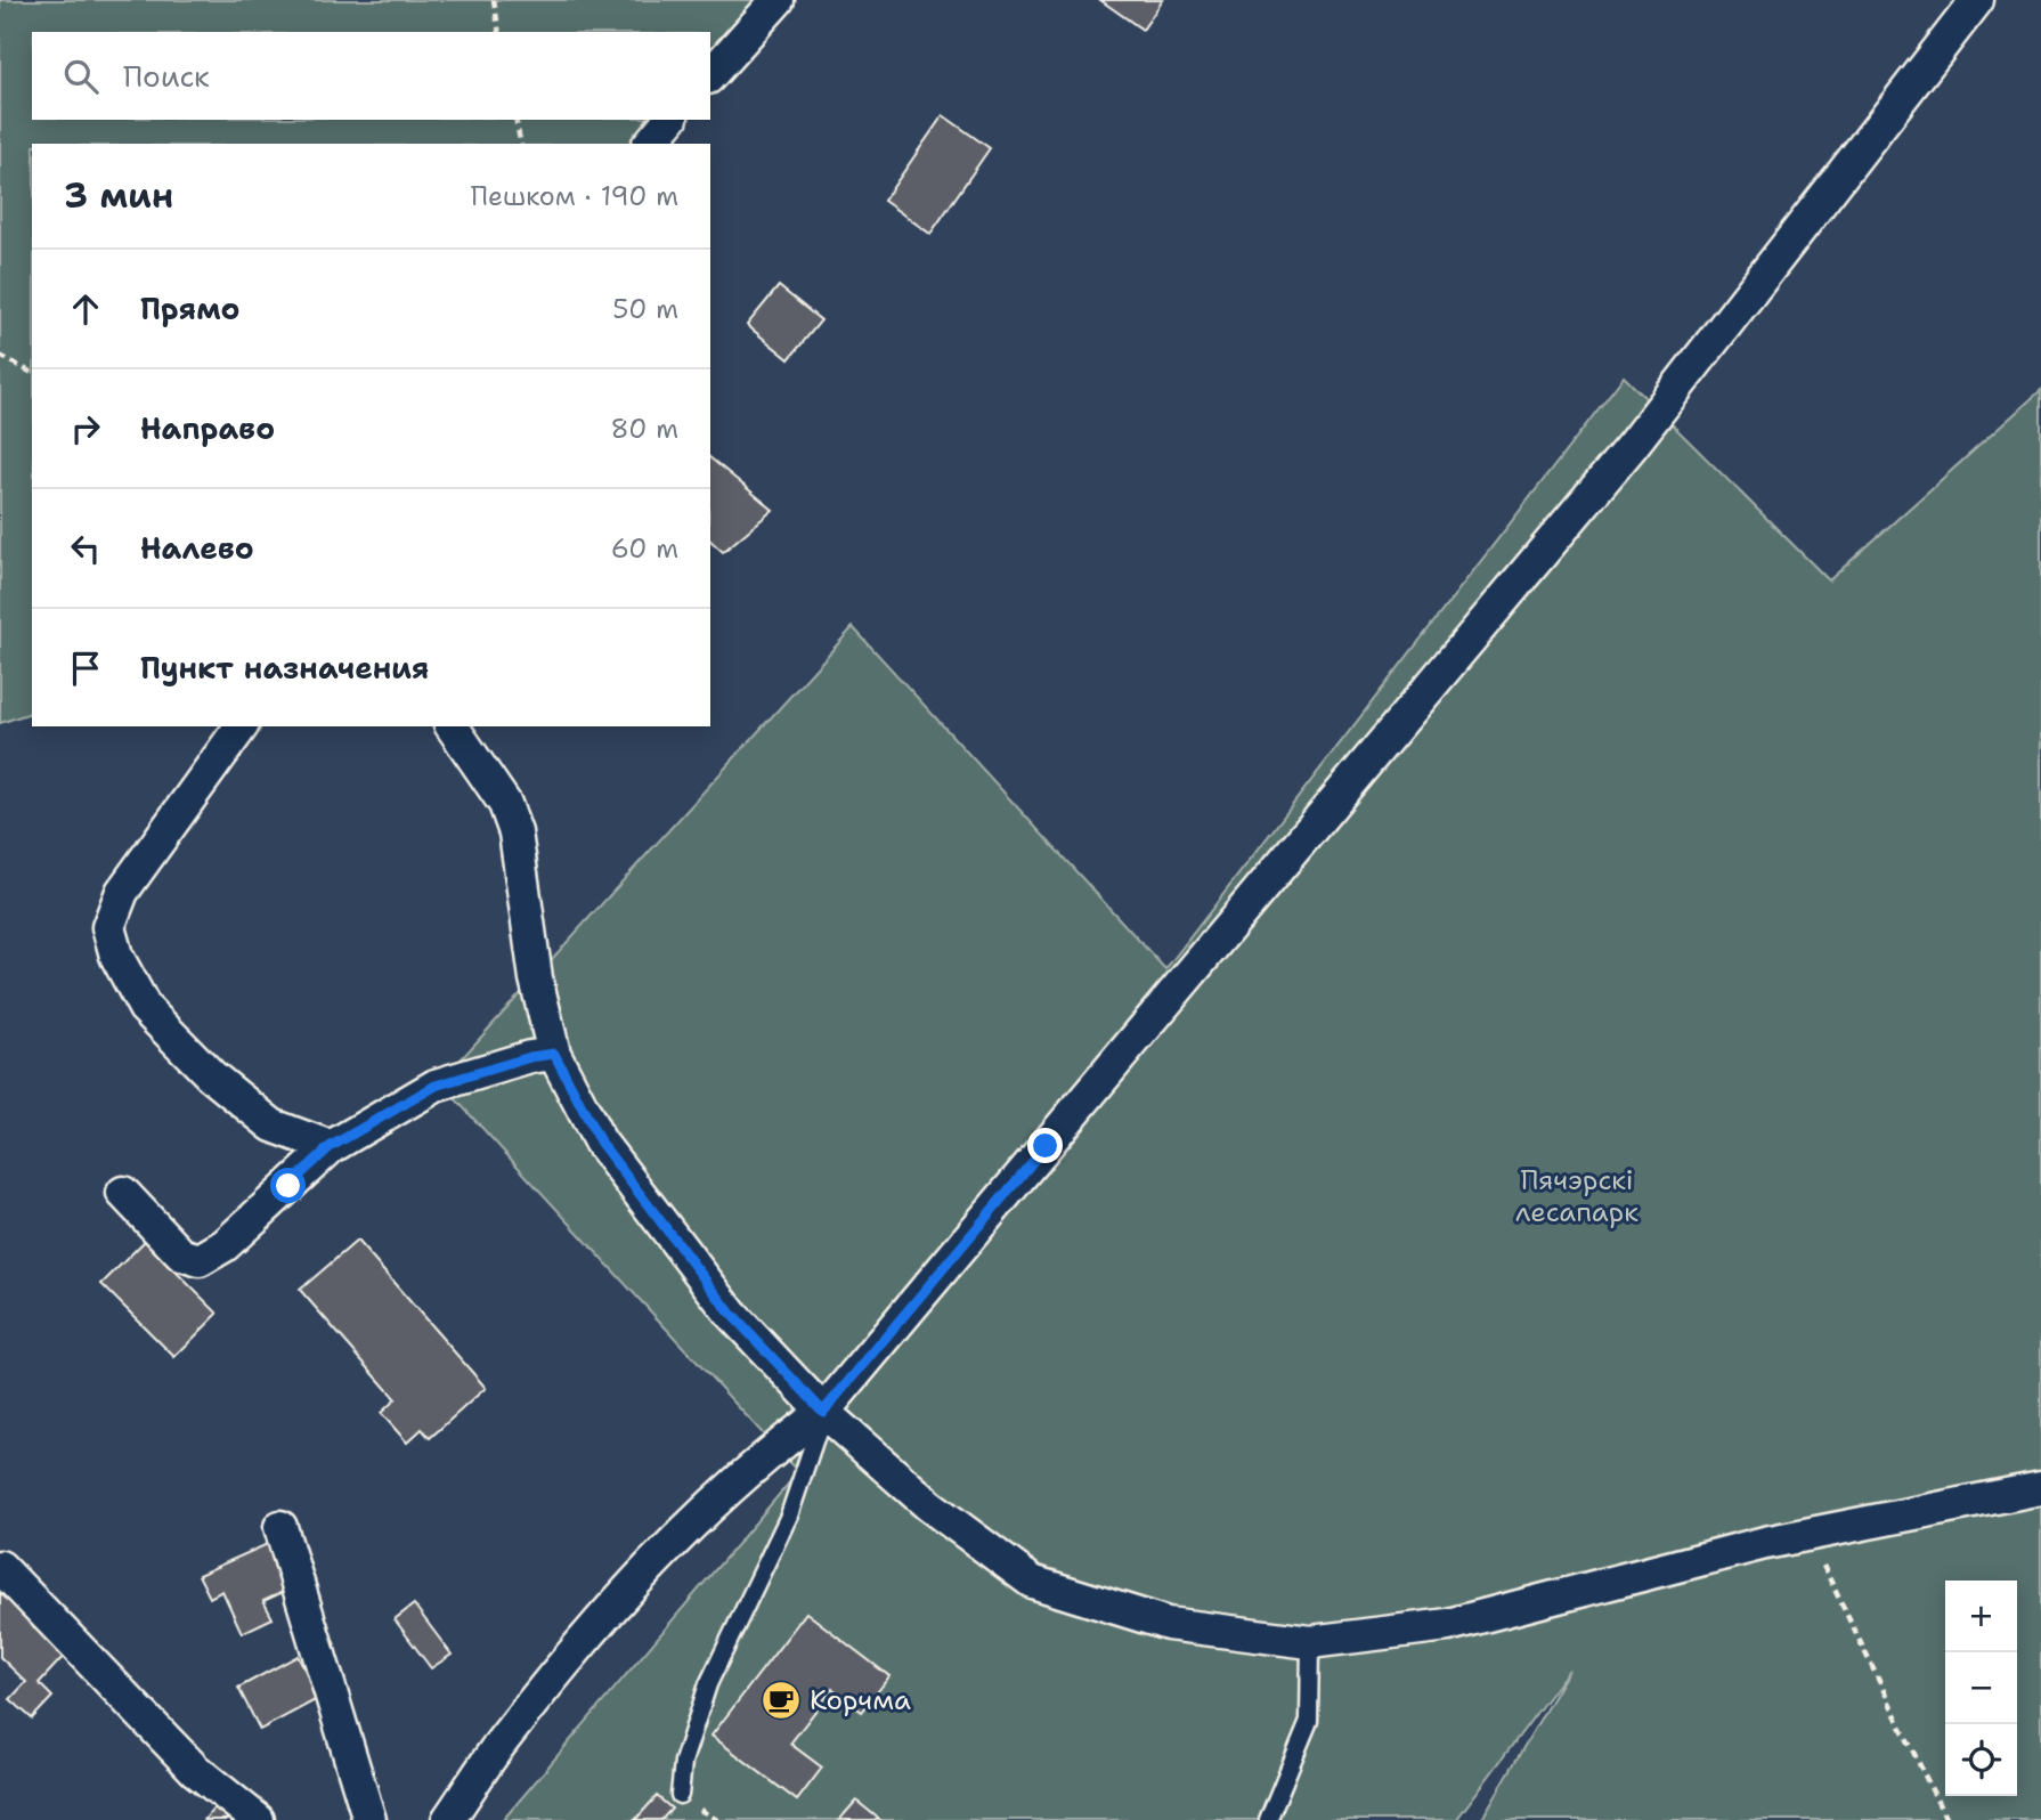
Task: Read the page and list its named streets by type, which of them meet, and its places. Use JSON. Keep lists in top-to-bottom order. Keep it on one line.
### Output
{"parks":["Пячэрскі лесапарк"],"places":{"cafe":["Корчма"]},"page":{"search":"Поиск","heading":["3 мин","Пешком · 190 m"],"list":[["Прямо","50 m"],["Направо","80 m"],["Налево","60 m"],"Пункт назначения"],"map_buttons":["+","−"]}}
